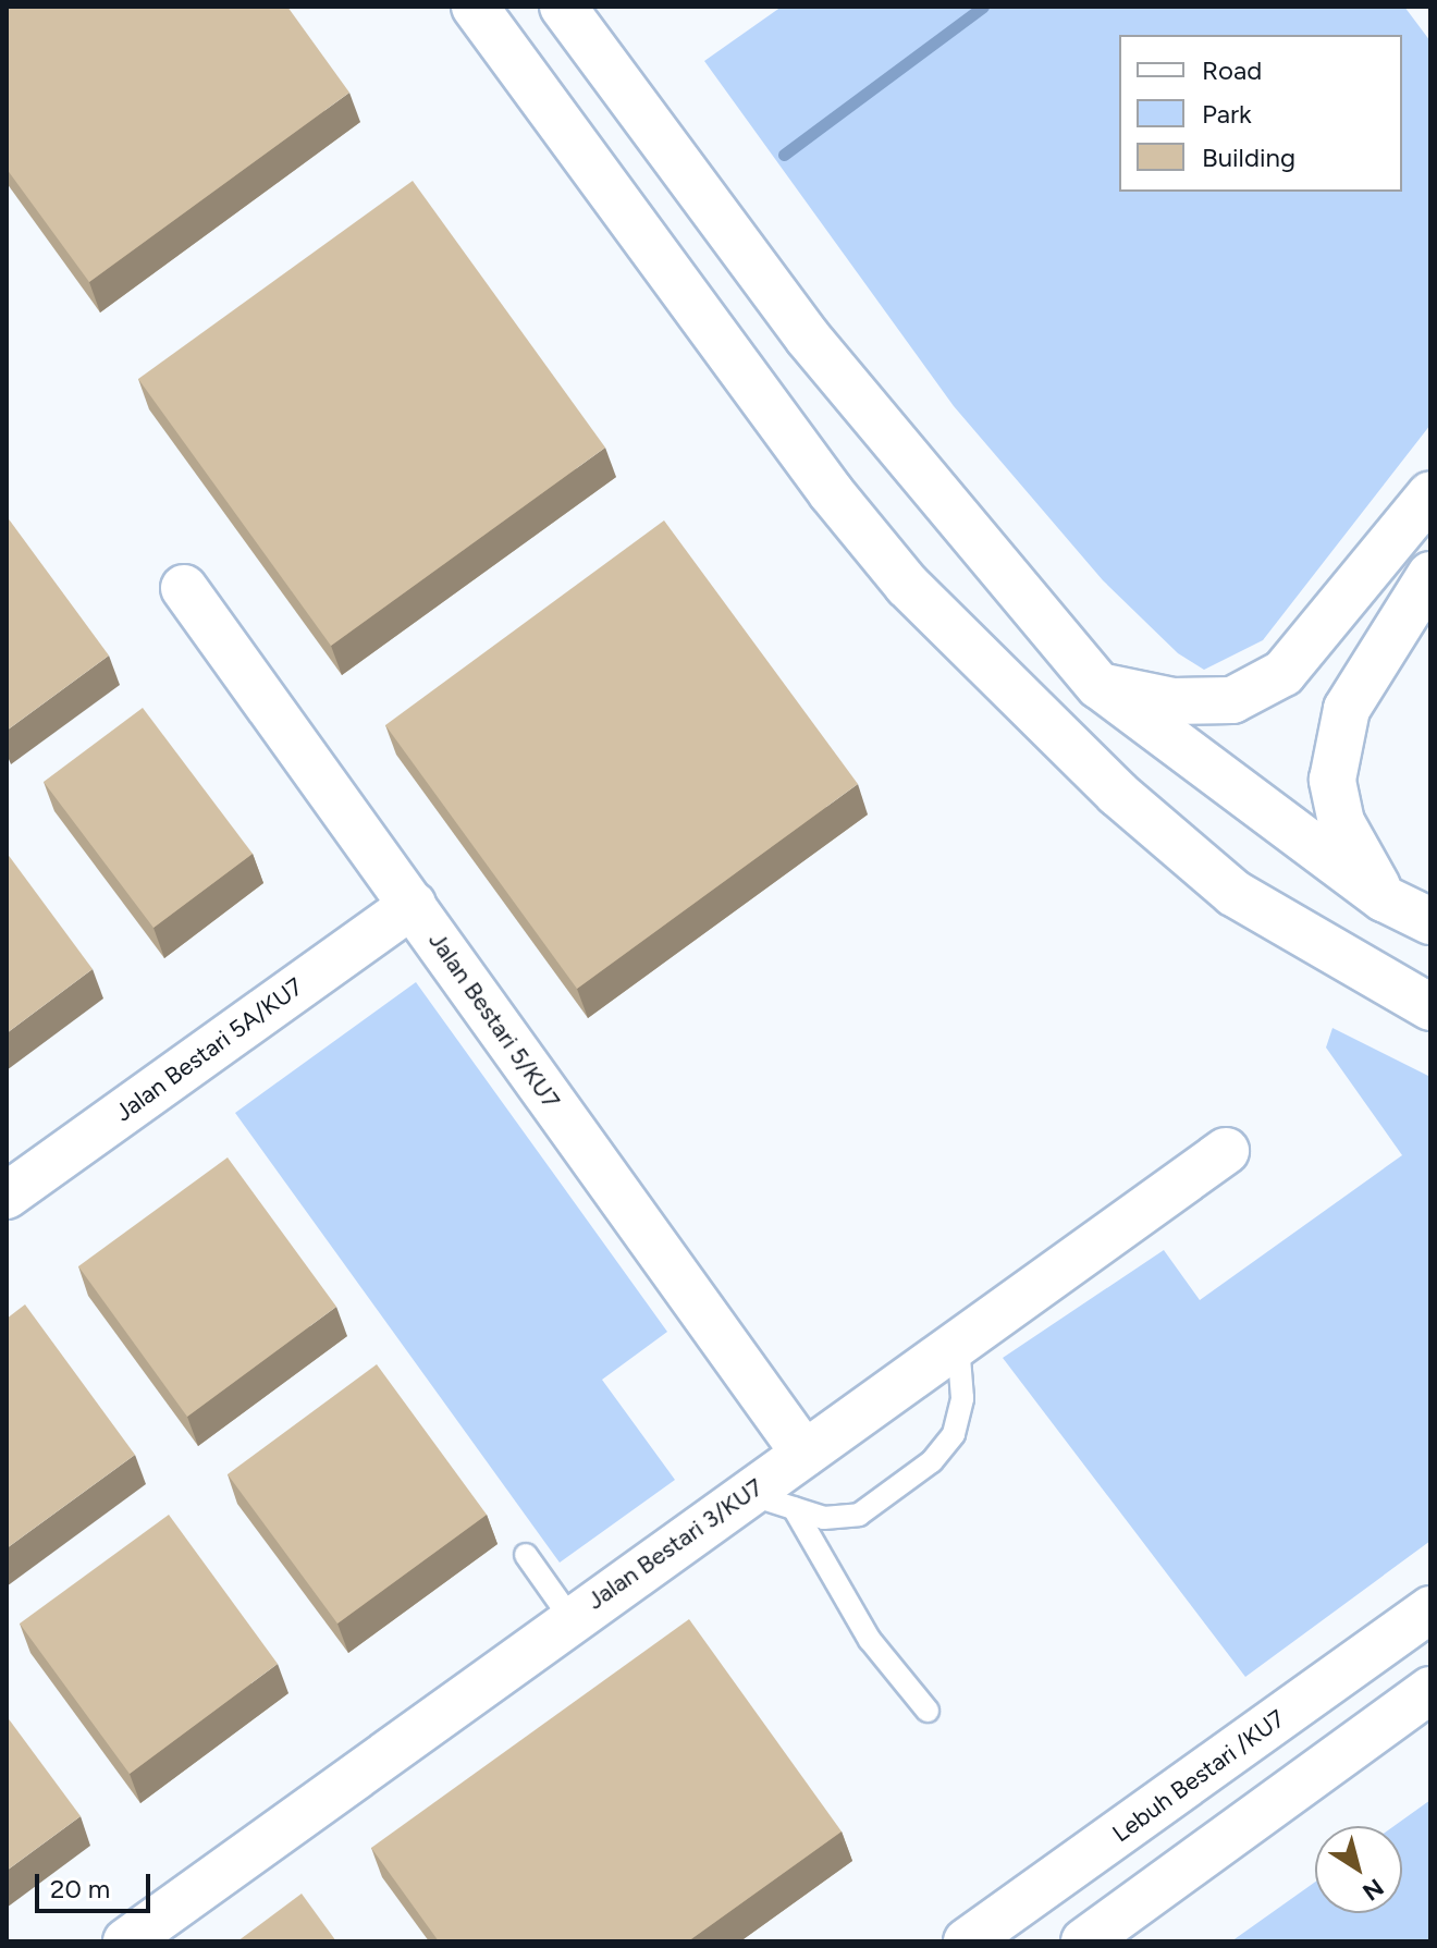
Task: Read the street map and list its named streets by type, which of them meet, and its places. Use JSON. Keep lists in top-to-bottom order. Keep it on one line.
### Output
{"streets":{"street":["Jalan Bestari 5/KU7","Jalan Bestari 5A/KU7","Jalan Bestari 3/KU7","Lebuh Bestari /KU7"]},"crossings":[["Jalan Bestari 5/KU7","Jalan Bestari 5A/KU7"],["Jalan Bestari 5/KU7","Jalan Bestari 3/KU7"]],"legend":["Road","Park","Building"],"scale_bar":"20 m","north":"bottom right"}
